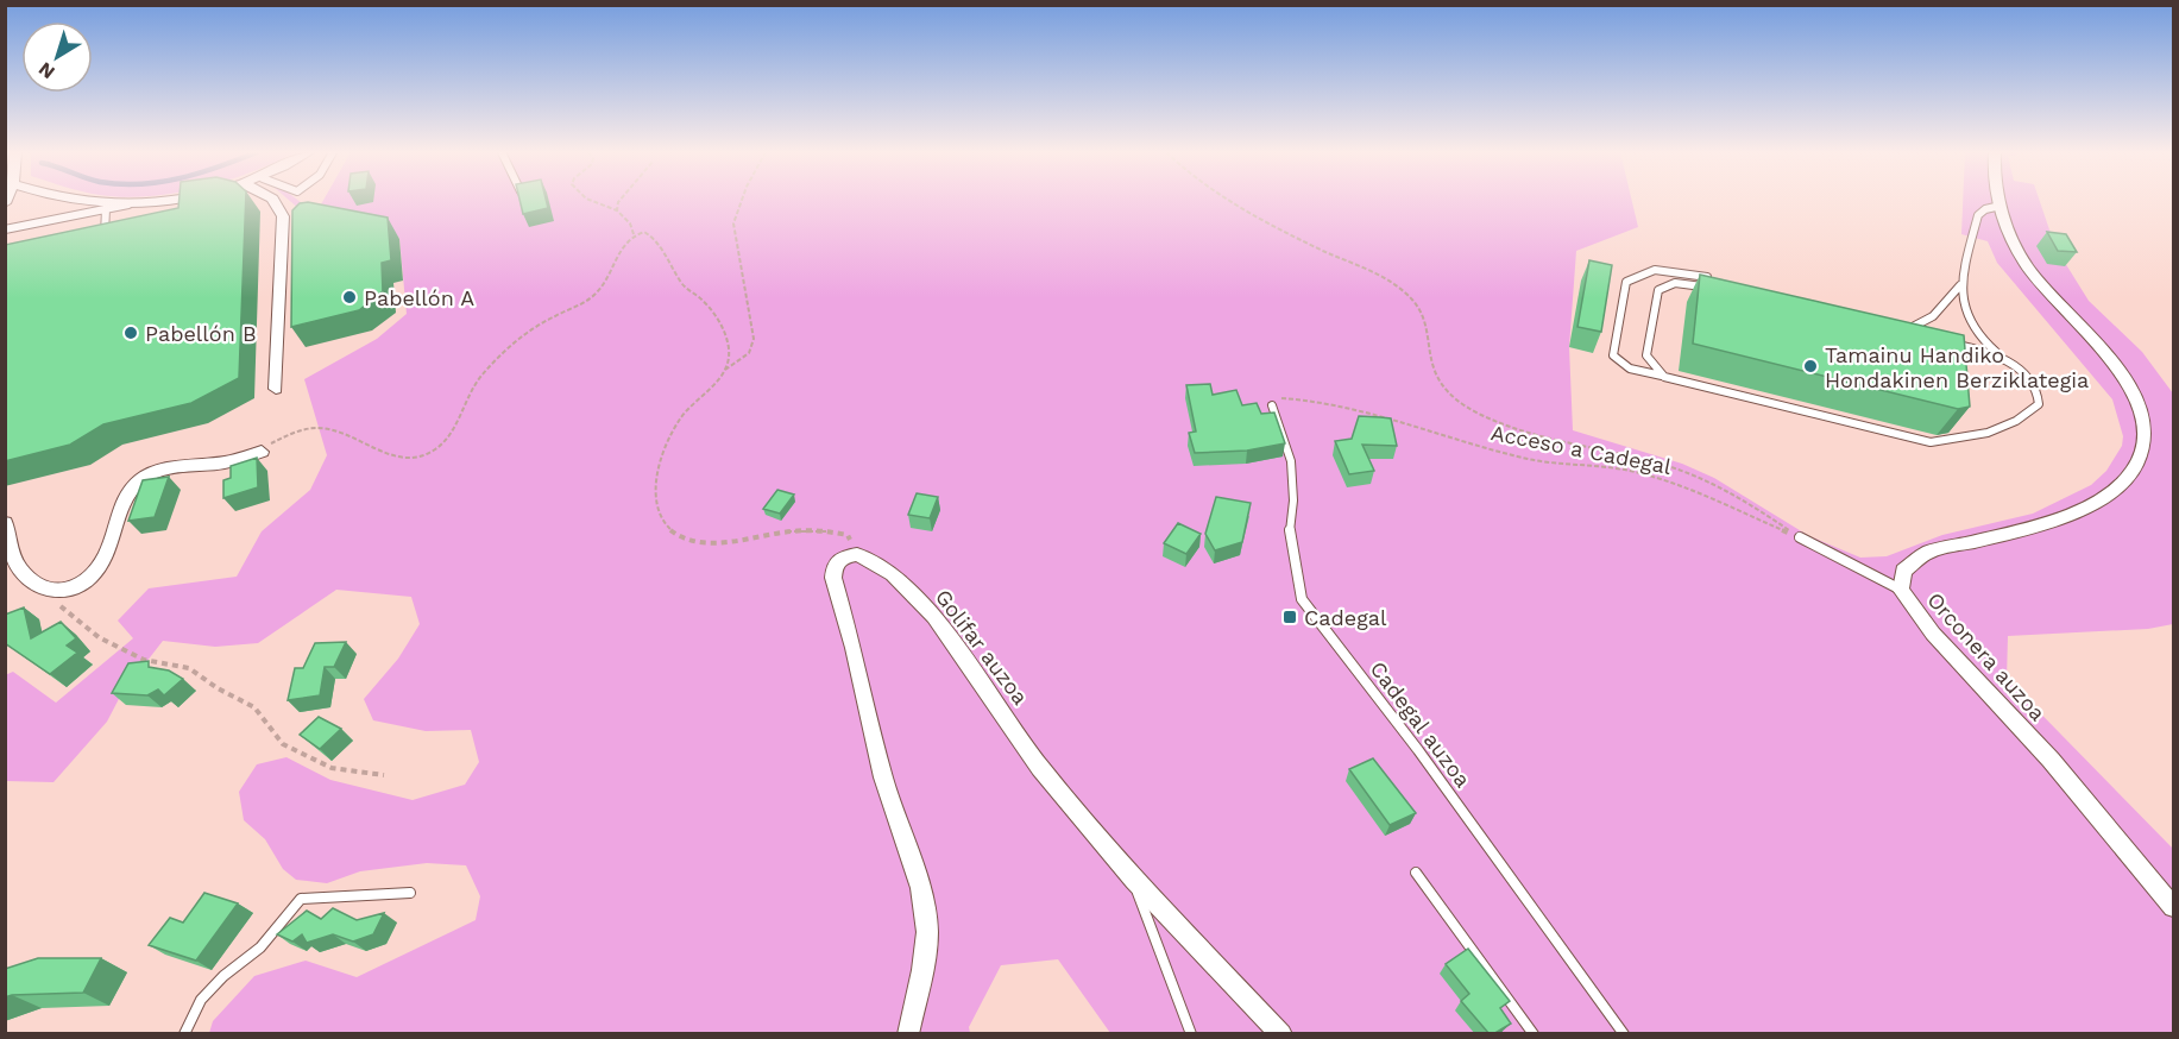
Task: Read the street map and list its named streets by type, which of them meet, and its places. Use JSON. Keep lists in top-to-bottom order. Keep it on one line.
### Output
{"streets":{"street":["Golifar auzoa","Orconera auzoa"],"lane":["Cadegal auzoa"],"path":["Acceso a Cadegal"]},"crossings":[["Acceso a Cadegal","Cadegal auzoa"]],"places":{"other":["Pabellón A","Pabellón B","Tamainu Handiko Hondakinen Berziklategia"],"transit":["Cadegal"]},"north":"bottom left"}
